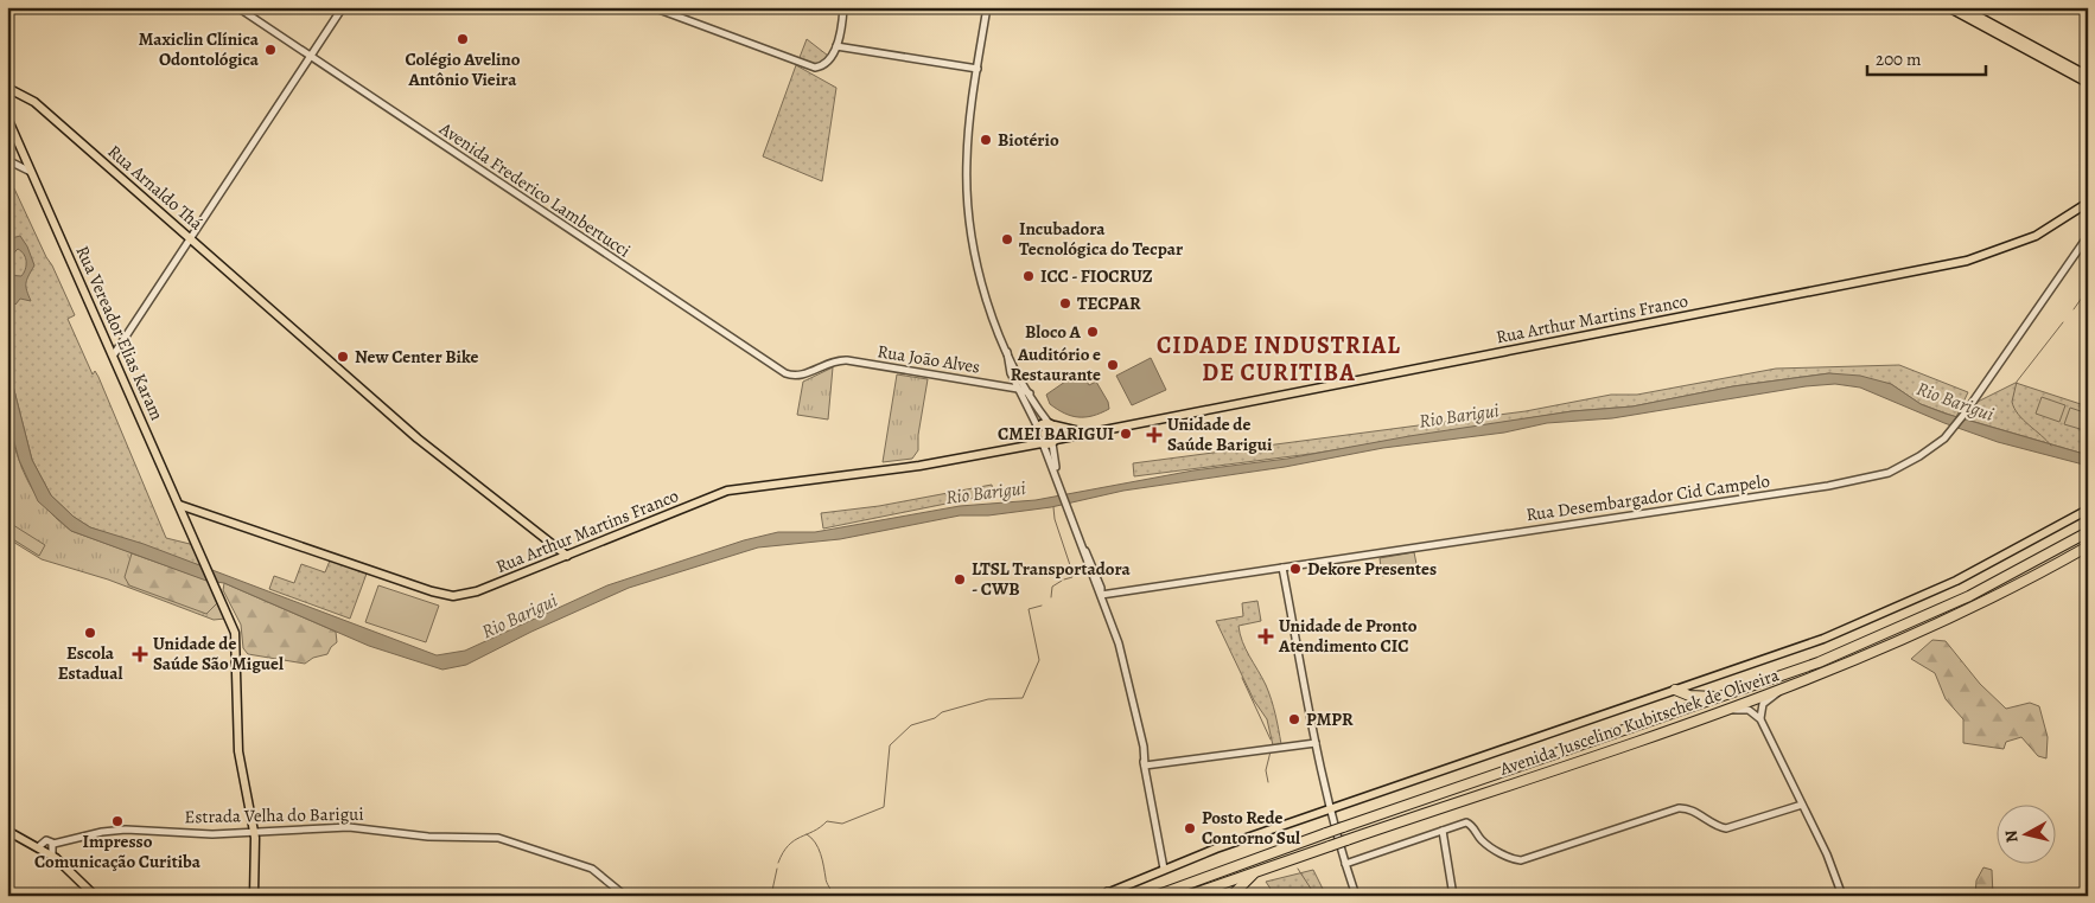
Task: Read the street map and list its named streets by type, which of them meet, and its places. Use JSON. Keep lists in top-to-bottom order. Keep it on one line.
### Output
{"streets":{"highway":["Avenida Juscelino Kubitschek de Oliveira"],"main road":["Rua Arnaldo Thá","Rua Arthur Martins Franco","Rua Vereador Elias Karam"],"street":["Avenida Frederico Lambertucci","Rua João Alves","Rua Desembargador Cid Campelo","Estrada Velha do Barigui"]},"crossings":[["Rua Arnaldo Thá","Rua Arthur Martins Franco"],["Avenida Frederico Lambertucci","Rua João Alves"],["Rua Arthur Martins Franco","Rua Vereador Elias Karam"],["Rua Vereador Elias Karam","Estrada Velha do Barigui"]],"districts":["CIDADE INDUSTRIAL DE CURITIBA"],"water":["Rio Barigui"],"places":{"other":["Colégio Avelino Antônio Vieira","Maxiclin Clínica Odontológica","Biotério","Incubadora Tecnológica do Tecpar","ICC - FIOCRUZ","TECPAR","Bloco A","New Center Bike","Auditório e Restaurante","CMEI BARIGUI","Dekore Presentes","LTSL Transportadora - CWB","Escola Estadual","PMPR","Impresso Comunicação Curitiba","Posto Rede Contorno Sul"],"health":["Unidade de Saúde Barigui","Unidade de Pronto Atendimento CIC","Unidade de Saúde São Miguel"]},"scale_bar":"200 m","north":"left"}
